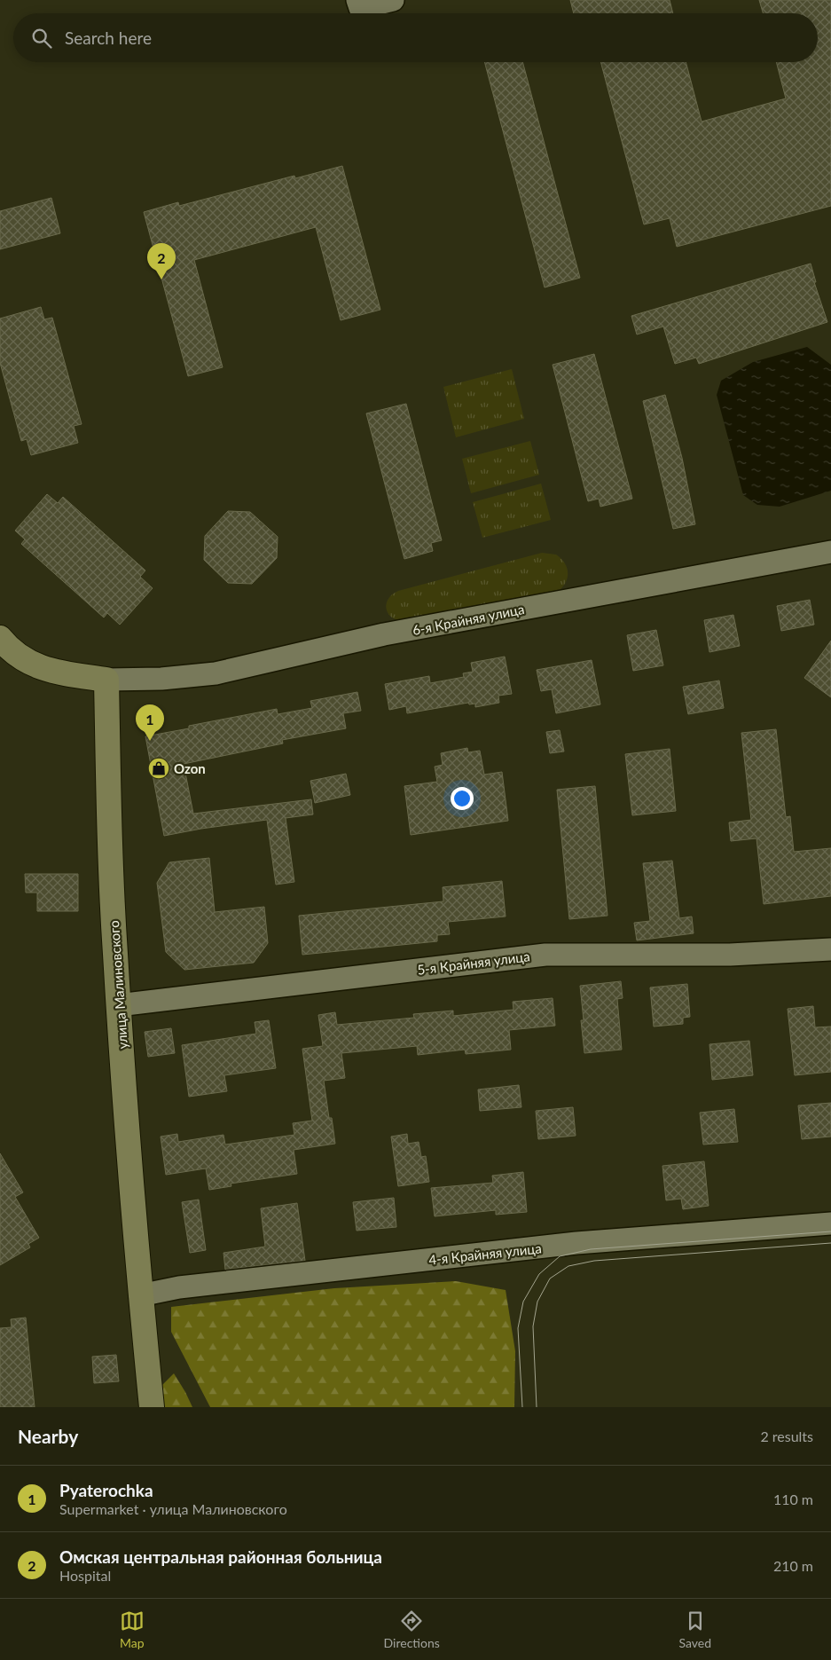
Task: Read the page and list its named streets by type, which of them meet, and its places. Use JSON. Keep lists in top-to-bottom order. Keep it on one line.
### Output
{"streets":{"street":["6-я Крайняя улица","5-я Крайняя улица","улица Малиновского","4-я Крайняя улица"]},"crossings":[["6-я Крайняя улица","улица Малиновского"],["5-я Крайняя улица","улица Малиновского"],["улица Малиновского","4-я Крайняя улица"]],"places":{"shop":["Ozon"]},"page":{"search":"Search here","pins":["2","1"],"heading":["Nearby","2 results"],"list":[{"mark":"1","name":"Pyaterochka","note":"Supermarket · улица Малиновского","value":"110 m"},{"mark":"2","name":"Омская центральная районная больница","note":"Hospital","value":"210 m"}],"nav":["Map","Directions","Saved"]}}
